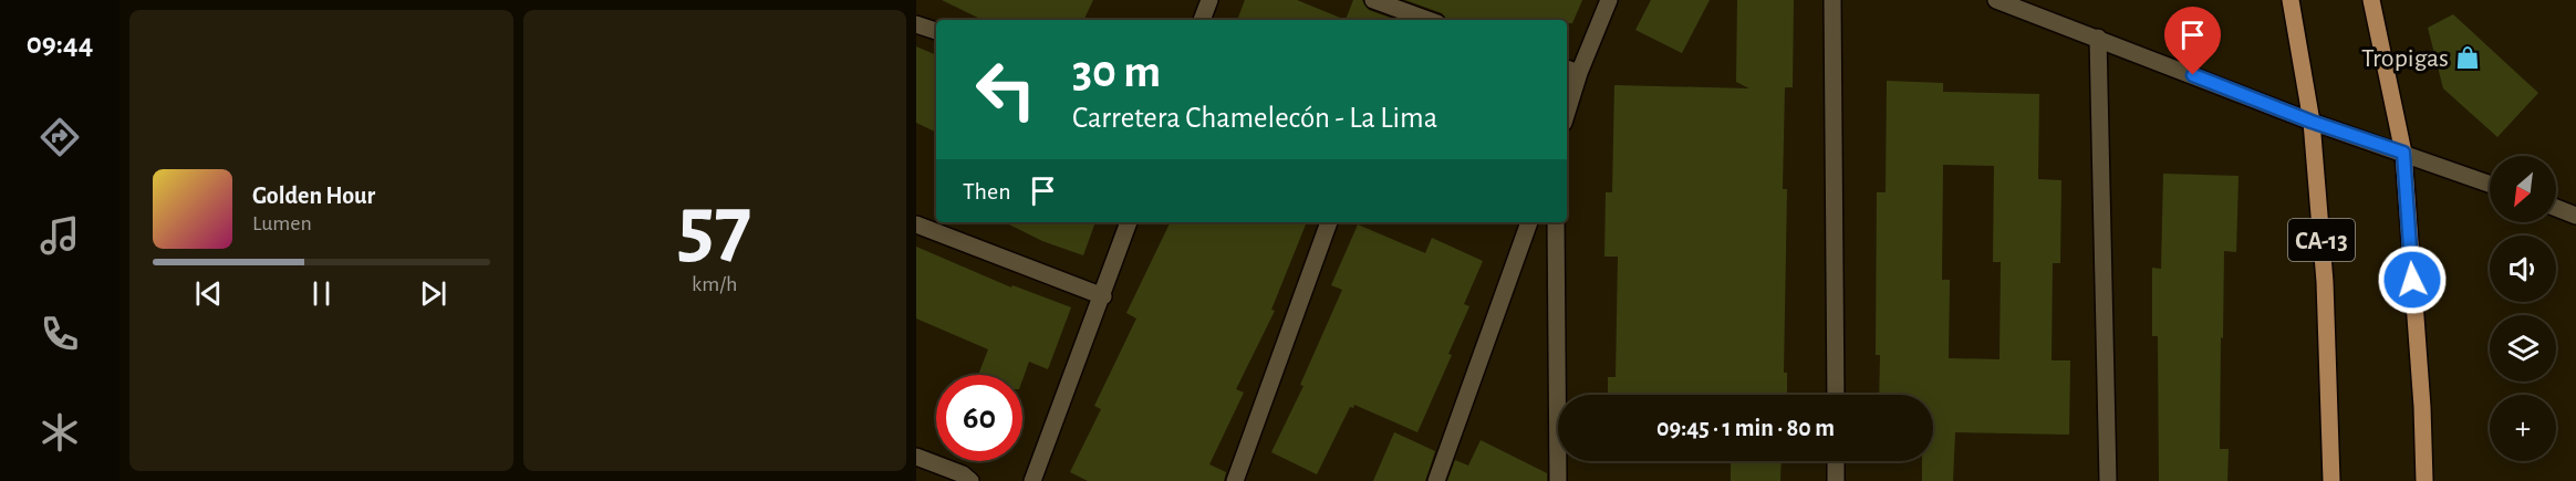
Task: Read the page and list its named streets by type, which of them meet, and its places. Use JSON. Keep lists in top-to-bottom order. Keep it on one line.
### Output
{"streets":{"main road":["CA-13"]},"places":{"shop":["Tropigas"]},"north":"bottom left","page":{"tabs":"09:44","tile":["57","km/h"],"turn":["30 m","Carretera Chamelecón - La Lima"],"map_buttons":"+","then":"Then","song":["Golden Hour","Lumen"],"limit":"60","trip":"09:45 · 1 min · 80 m"}}
